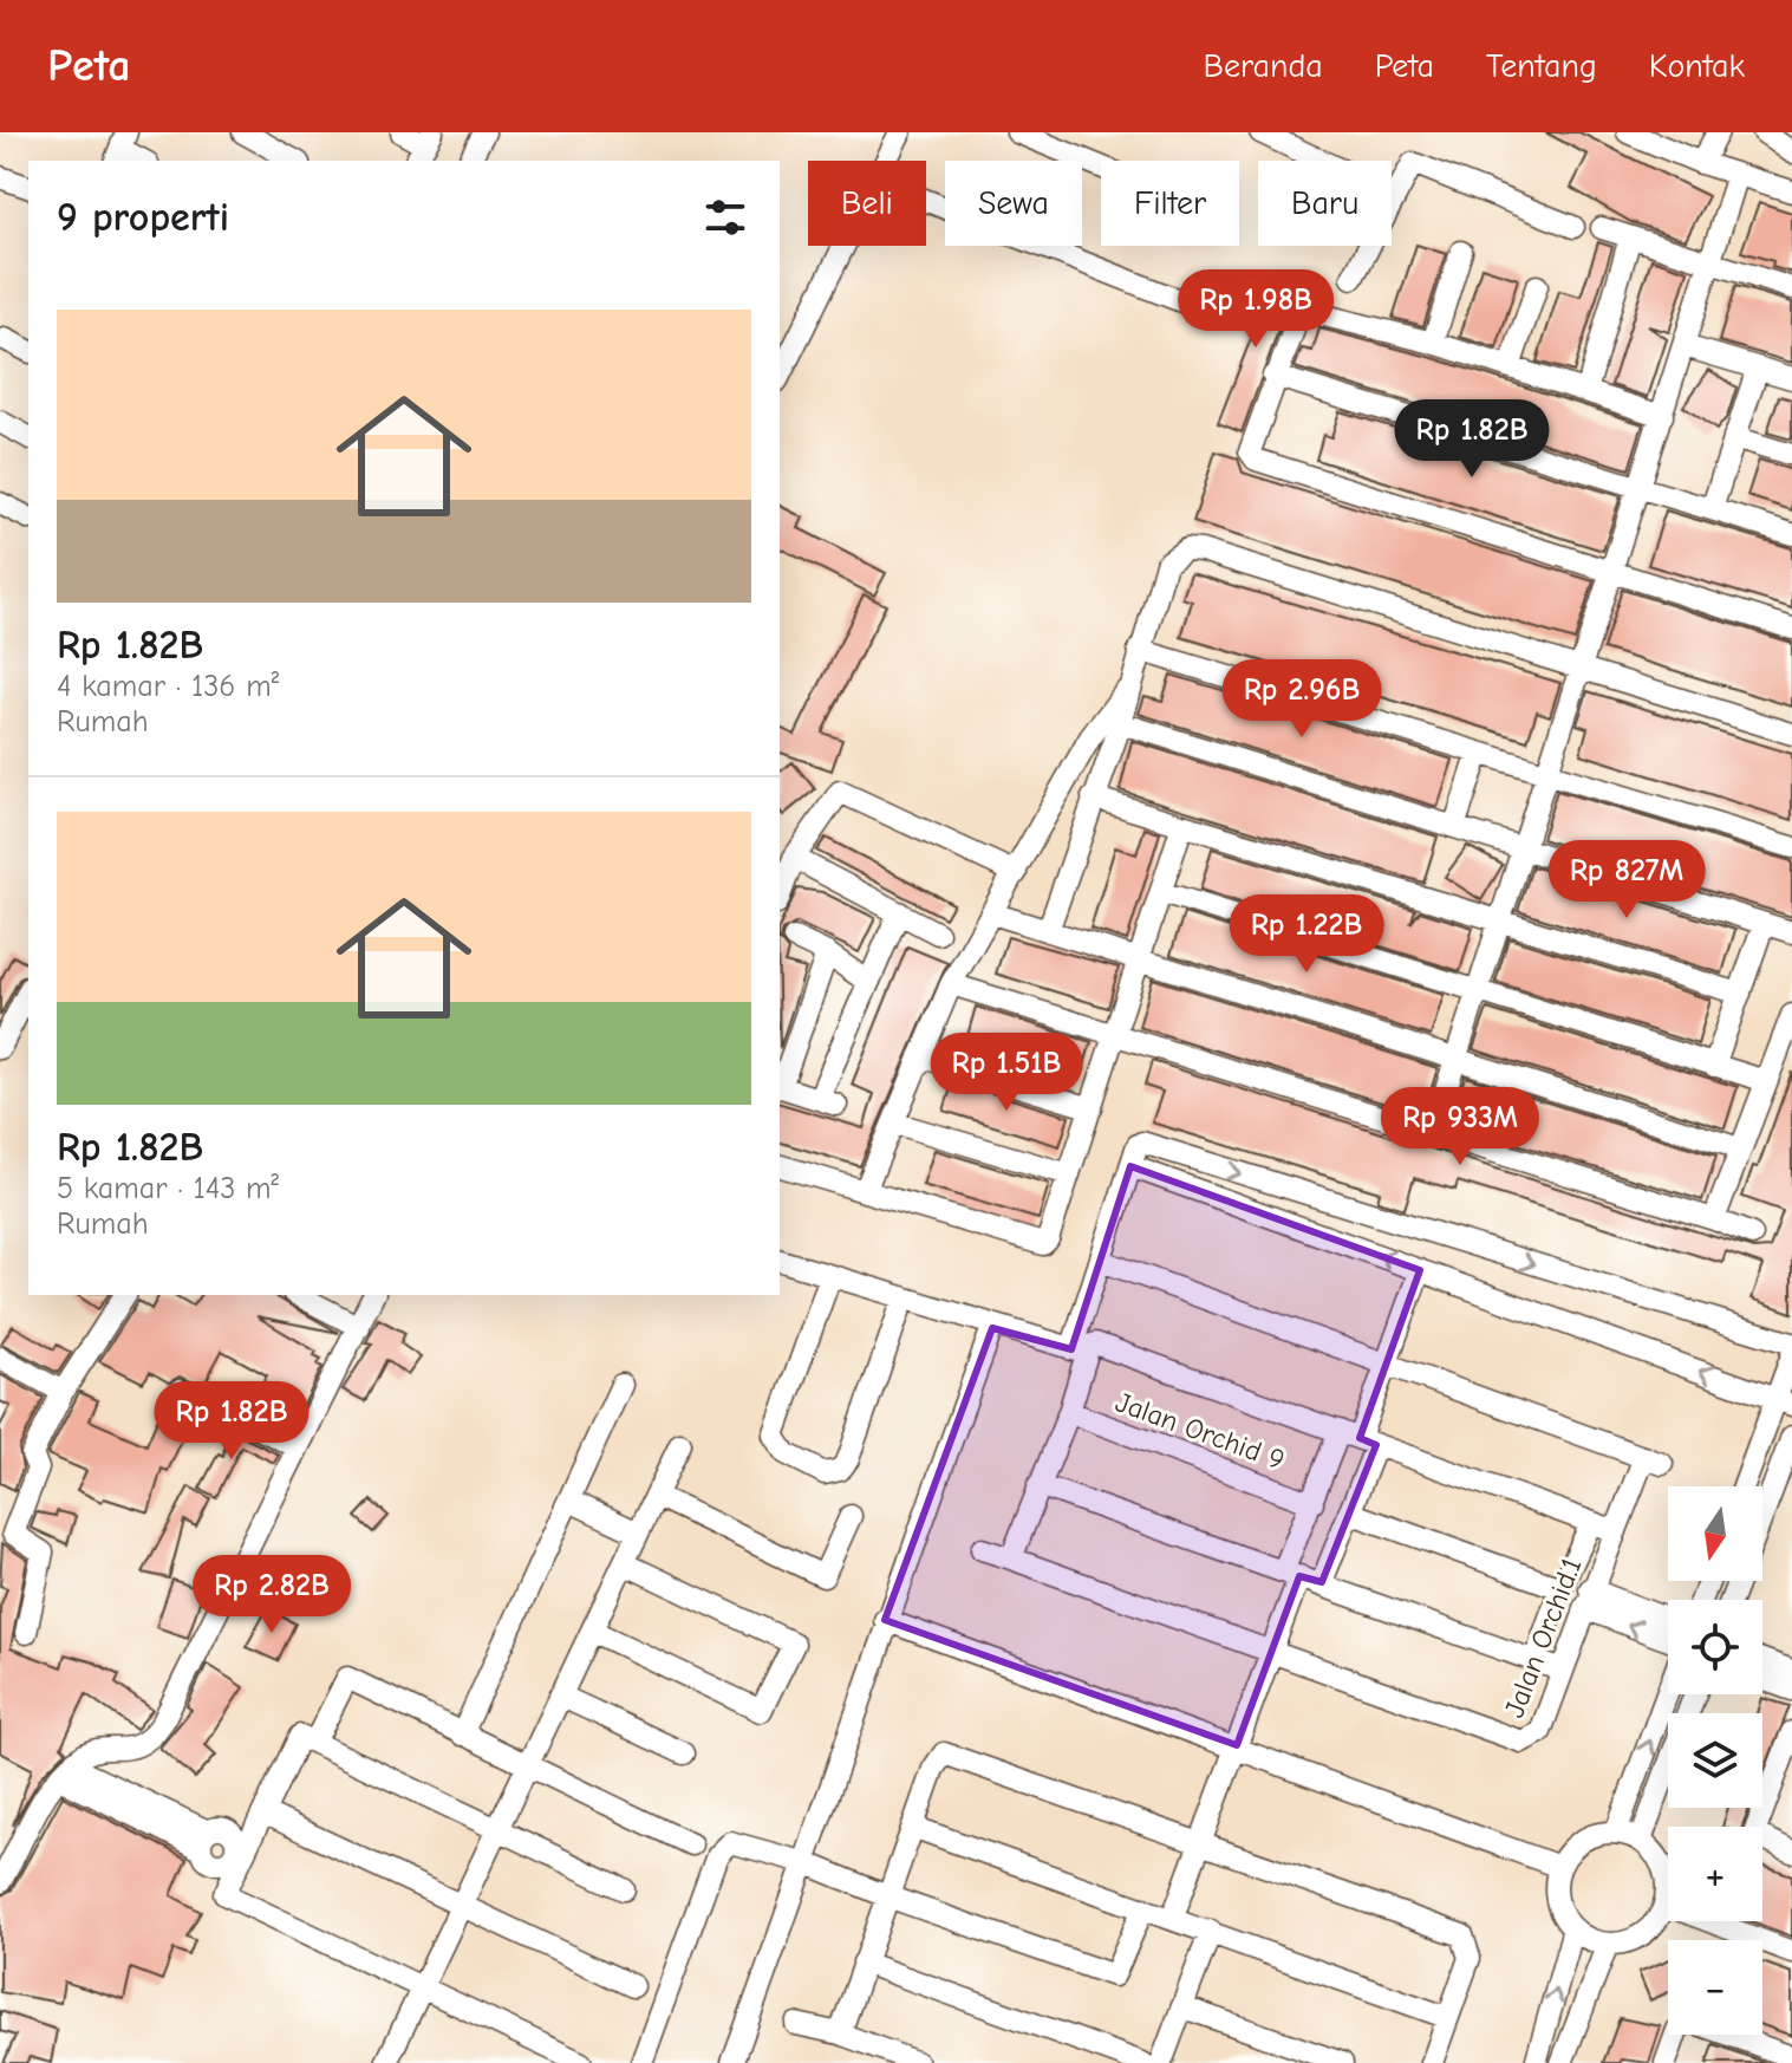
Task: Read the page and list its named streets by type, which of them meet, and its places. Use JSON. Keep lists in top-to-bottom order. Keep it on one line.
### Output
{"streets":{"street":["Jalan Orchid 9","Jalan Orchid.1"]},"north":"bottom","page":{"header":"Peta","nav":["Beranda","Peta","Tentang","Kontak"],"chip":["Beli","Sewa","Filter","Baru"],"heading":"9 properti","price":["Rp 1.98B","Rp 1.82B","Rp 2.96B","Rp 827M","Rp 1.22B","Rp 1.51B","Rp 933M","Rp 1.82B","Rp 2.82B"],"list":[{"name":"Rp 1.82B","note":"4 kamar · 136 m² · Rumah"},{"name":"Rp 1.82B","note":"5 kamar · 143 m² · Rumah"}],"map_buttons":["+","−"]}}
